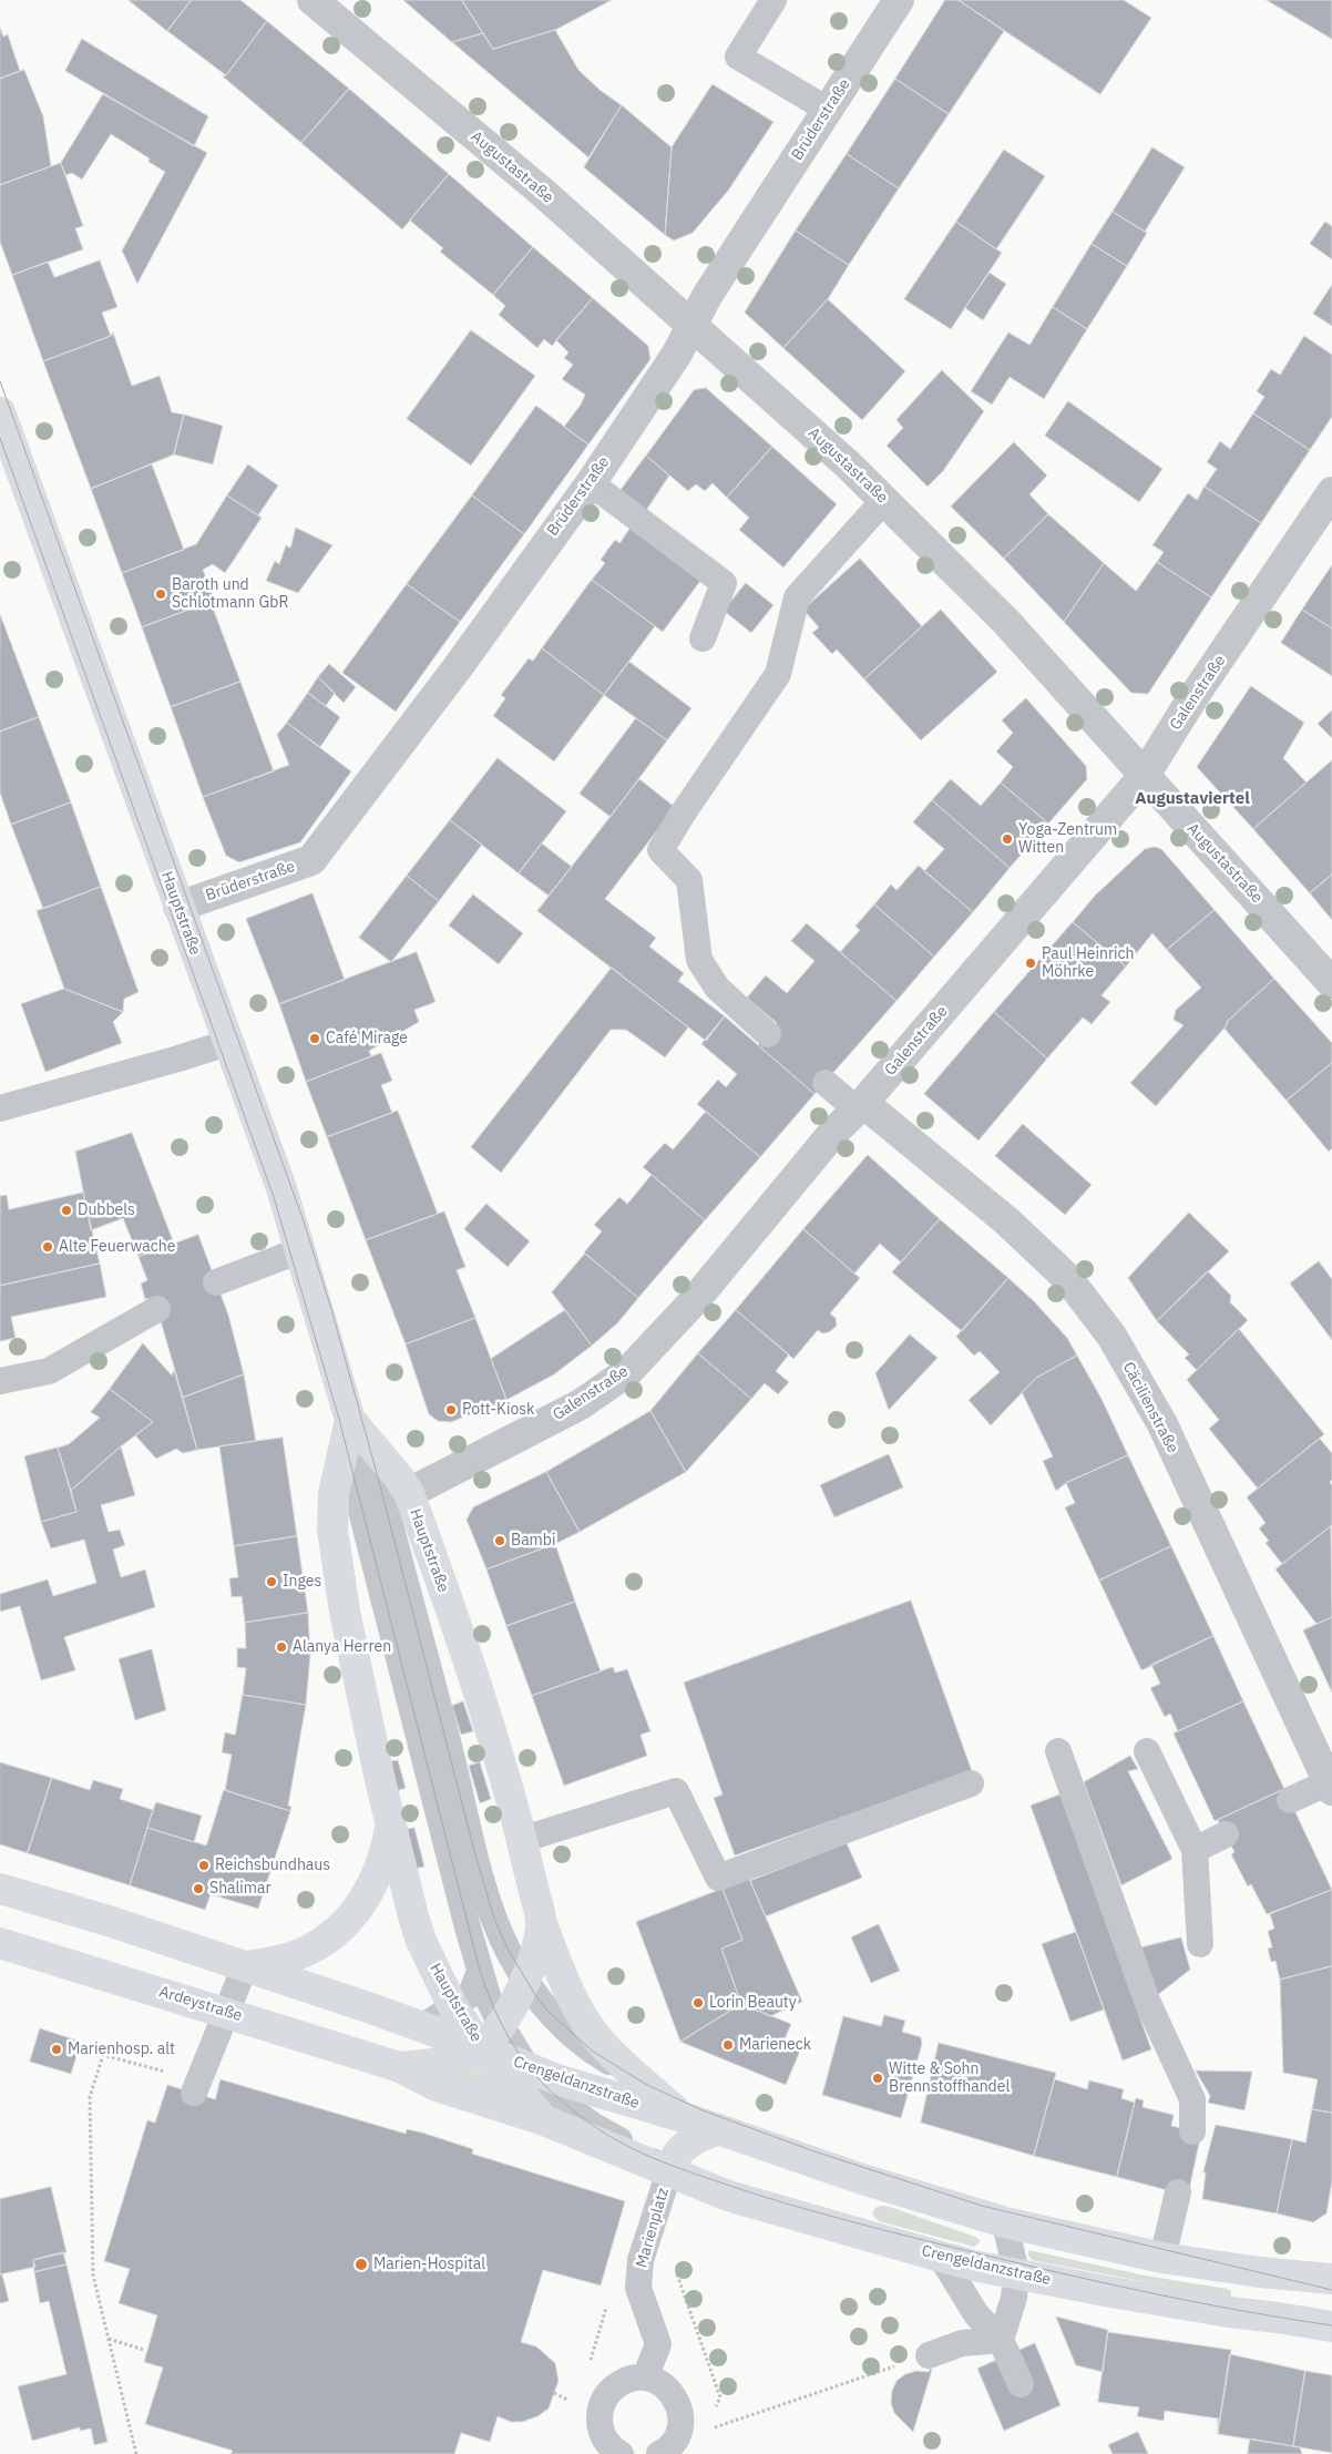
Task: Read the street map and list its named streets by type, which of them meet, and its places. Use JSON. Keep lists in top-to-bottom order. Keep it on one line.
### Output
{"streets":{"main road":["Hauptstraße","Ardeystraße","Crengeldanzstraße"],"street":["Brüderstraße","Augustastraße","Galenstraße","Cäcilienstraße"],"lane":["Marienplatz"]},"crossings":[["Brüderstraße","Augustastraße"],["Brüderstraße","Hauptstraße"],["Augustastraße","Galenstraße"],["Galenstraße","Hauptstraße"],["Galenstraße","Cäcilienstraße"],["Hauptstraße","Ardeystraße"],["Hauptstraße","Crengeldanzstraße"],["Ardeystraße","Crengeldanzstraße"],["Crengeldanzstraße","Marienplatz"]],"districts":["Augustaviertel"],"places":["Baroth und Schlotmann GbR","Yoga-Zentrum Witten","Paul Heinrich Möhrke","Café Mirage","Dubbels","Alte Feuerwache","Pott-Kiosk","Bambi","Inges","Alanya Herren","Reichsbundhaus","Shalimar","Lorin Beauty","Marieneck","Marienhosp. alt","Witte & Sohn Brennstoffhandel","Marien-Hospital"]}
